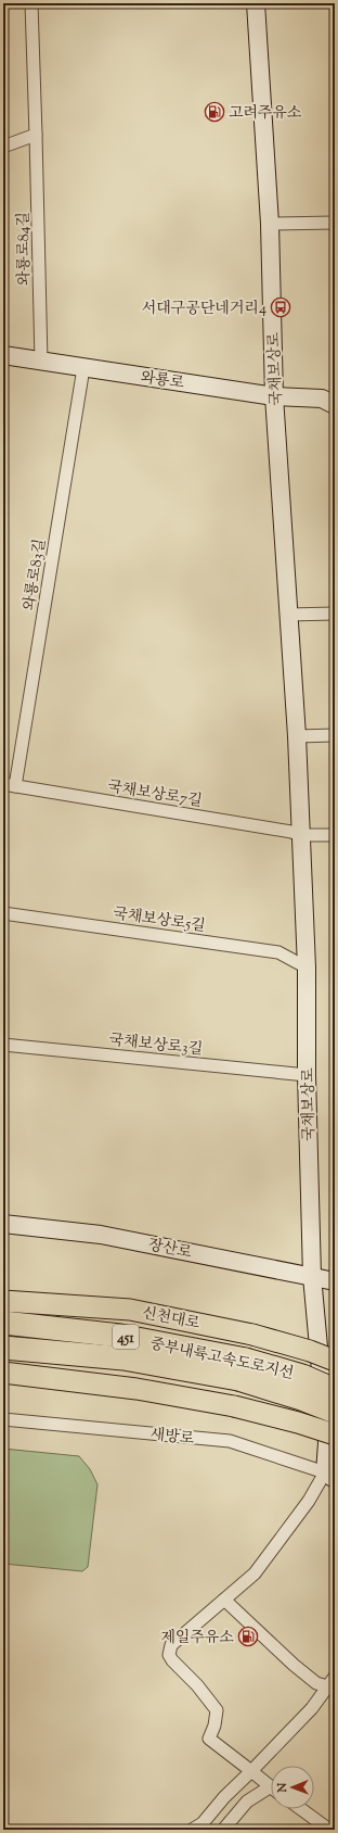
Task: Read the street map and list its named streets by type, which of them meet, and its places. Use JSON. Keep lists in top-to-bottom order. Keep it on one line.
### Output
{"streets":{"highway":["신천대로","451","중부내륙고속도로지선"],"main road":["국채보상로","와룡로","장산로"],"street":["와룡로84길","와룡로83길","국채보상로7길","국채보상로5길","국채보상로3길","새방로"]},"crossings":[["와룡로84길","와룡로"],["국채보상로","와룡로"],["국채보상로","국채보상로7길"],["국채보상로","국채보상로5길"],["국채보상로","국채보상로3길"],["국채보상로","장산로"],["국채보상로","새방로"],["와룡로","와룡로83길"],["와룡로83길","국채보상로7길"]],"places":{"fuel station":["고려주유소","제일주유소"],"bus stop":["서대구공단네거리4"]},"north":"left"}
